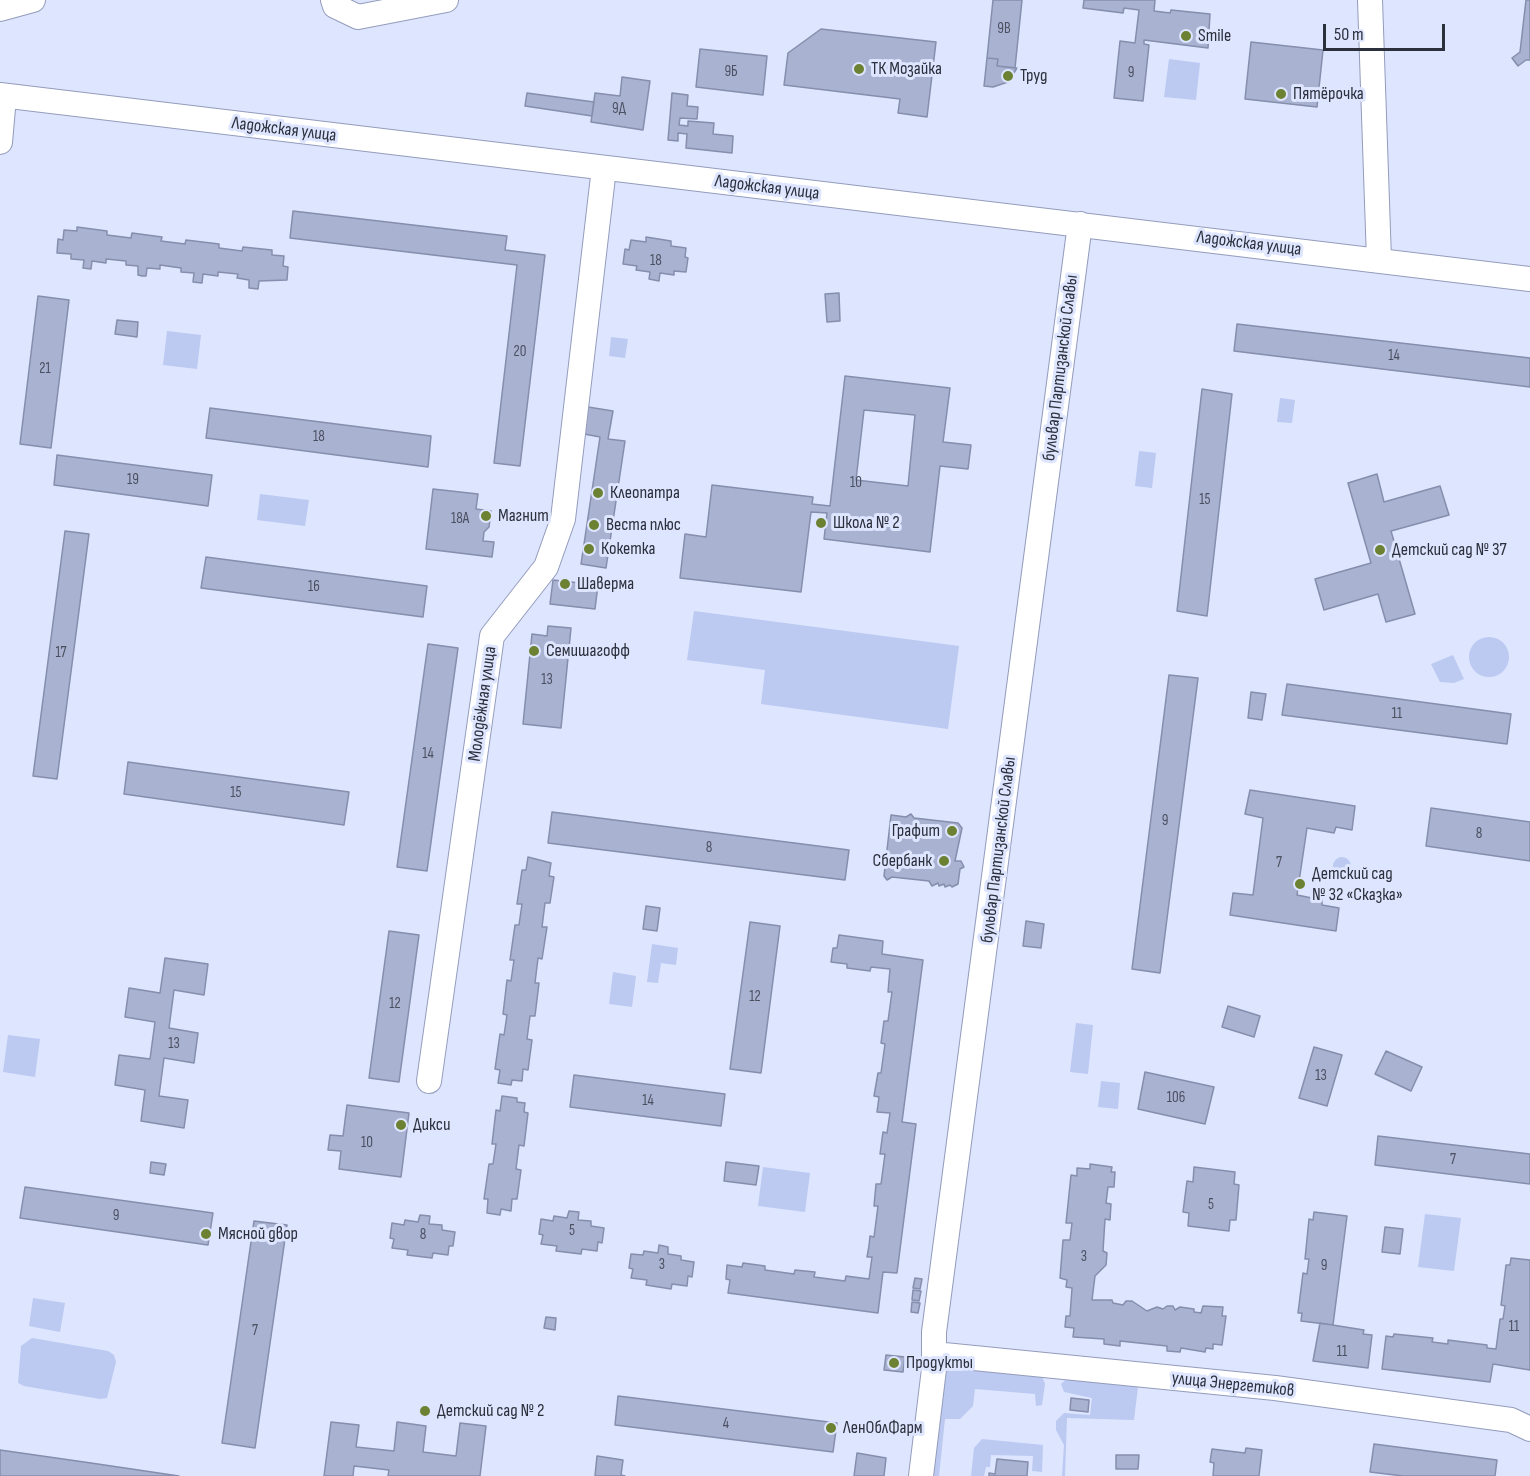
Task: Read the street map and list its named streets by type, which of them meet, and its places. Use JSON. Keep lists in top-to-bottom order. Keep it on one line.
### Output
{"streets":{"street":["Ладожская улица","бульвар Партизанской Славы","Молодёжная улица","улица Энергетиков"]},"crossings":[["Ладожская улица","бульвар Партизанской Славы"],["Ладожская улица","Молодёжная улица"],["бульвар Партизанской Славы","улица Энергетиков"]],"places":["Smile","ТК Мозайка","Труд","Пятёрочка","Клеопатра","Магнит","Школа № 2","Веста плюс","Кокетка","Детский сад № 37","Шаверма","Семишагофф","Графит","Сбербанк","Детский сад № 32 «Сказка»","Дикси","Мясной двор","Продукты","Детский сад № 2","ЛенОблФарм"],"house_numbers":["9В","9Б","9","9Д","18","20","14","21","18","19","10","15","18А","16","17","13","11","14","15","9","8","8","7","12","12","13","13","106","14","10","7","5","9","5","8","3","3","9","11","7","11","4"],"scale_bar":"50 m"}
